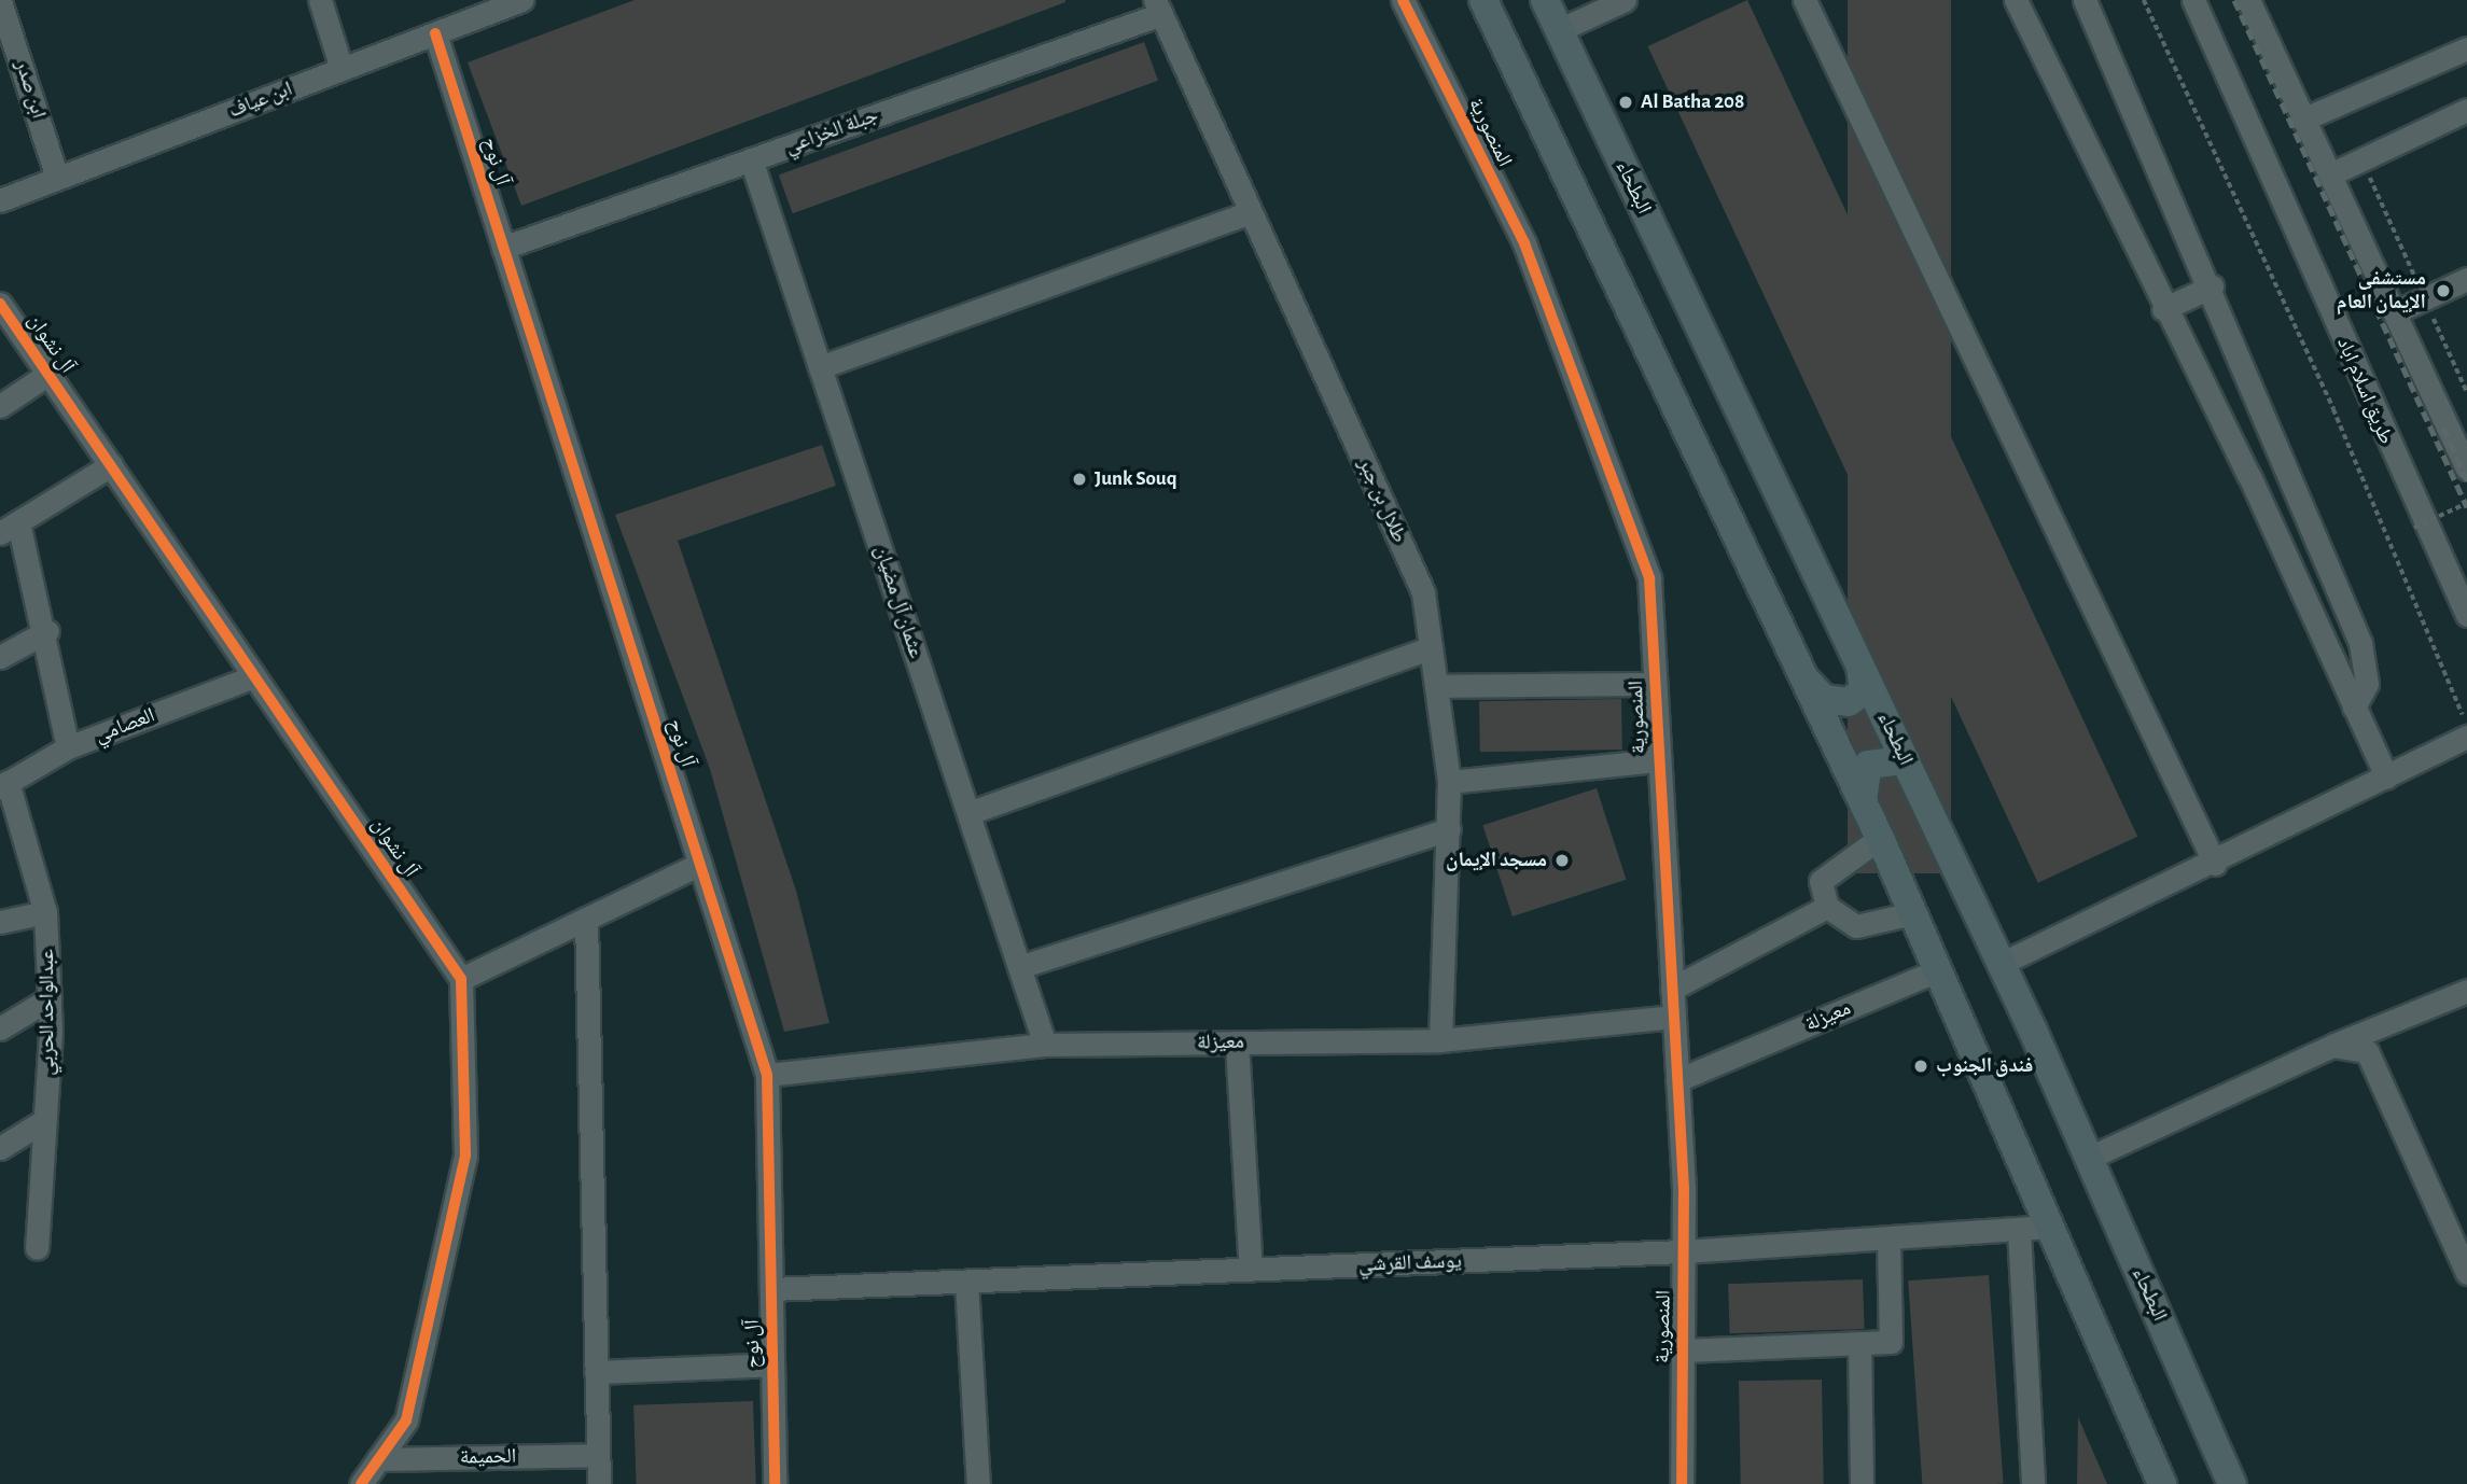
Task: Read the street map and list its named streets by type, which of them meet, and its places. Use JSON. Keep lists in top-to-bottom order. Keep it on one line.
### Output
{"streets":{"main road":["البطحاء"],"street":["ابن صدر","ابن عياف","جبلة الخزاعي","المنصورية","آل نوح","آل نشوان","طريق اسلام اباد","طلال بن جبر","عثمان آل مضيان","العصامي","عبدالواحد الحربي","معيزلة","يوسف القرشي","الحميمة"]},"crossings":[["ابن صدر","ابن عياف"],["ابن عياف","آل نوح"],["جبلة الخزاعي","آل نوح"],["جبلة الخزاعي","طلال بن جبر"],["جبلة الخزاعي","عثمان آل مضيان"],["المنصورية","معيزلة"],["المنصورية","يوسف القرشي"],["آل نوح","معيزلة"],["آل نوح","يوسف القرشي"],["آل نشوان","العصامي"],["طلال بن جبر","معيزلة"],["عثمان آل مضيان","معيزلة"],["العصامي","عبدالواحد الحربي"]],"places":["Al Batha 208","مستشفى الإيمان العام","Junk Souq","مسجد الإيمان","فندق الجنوب"]}
